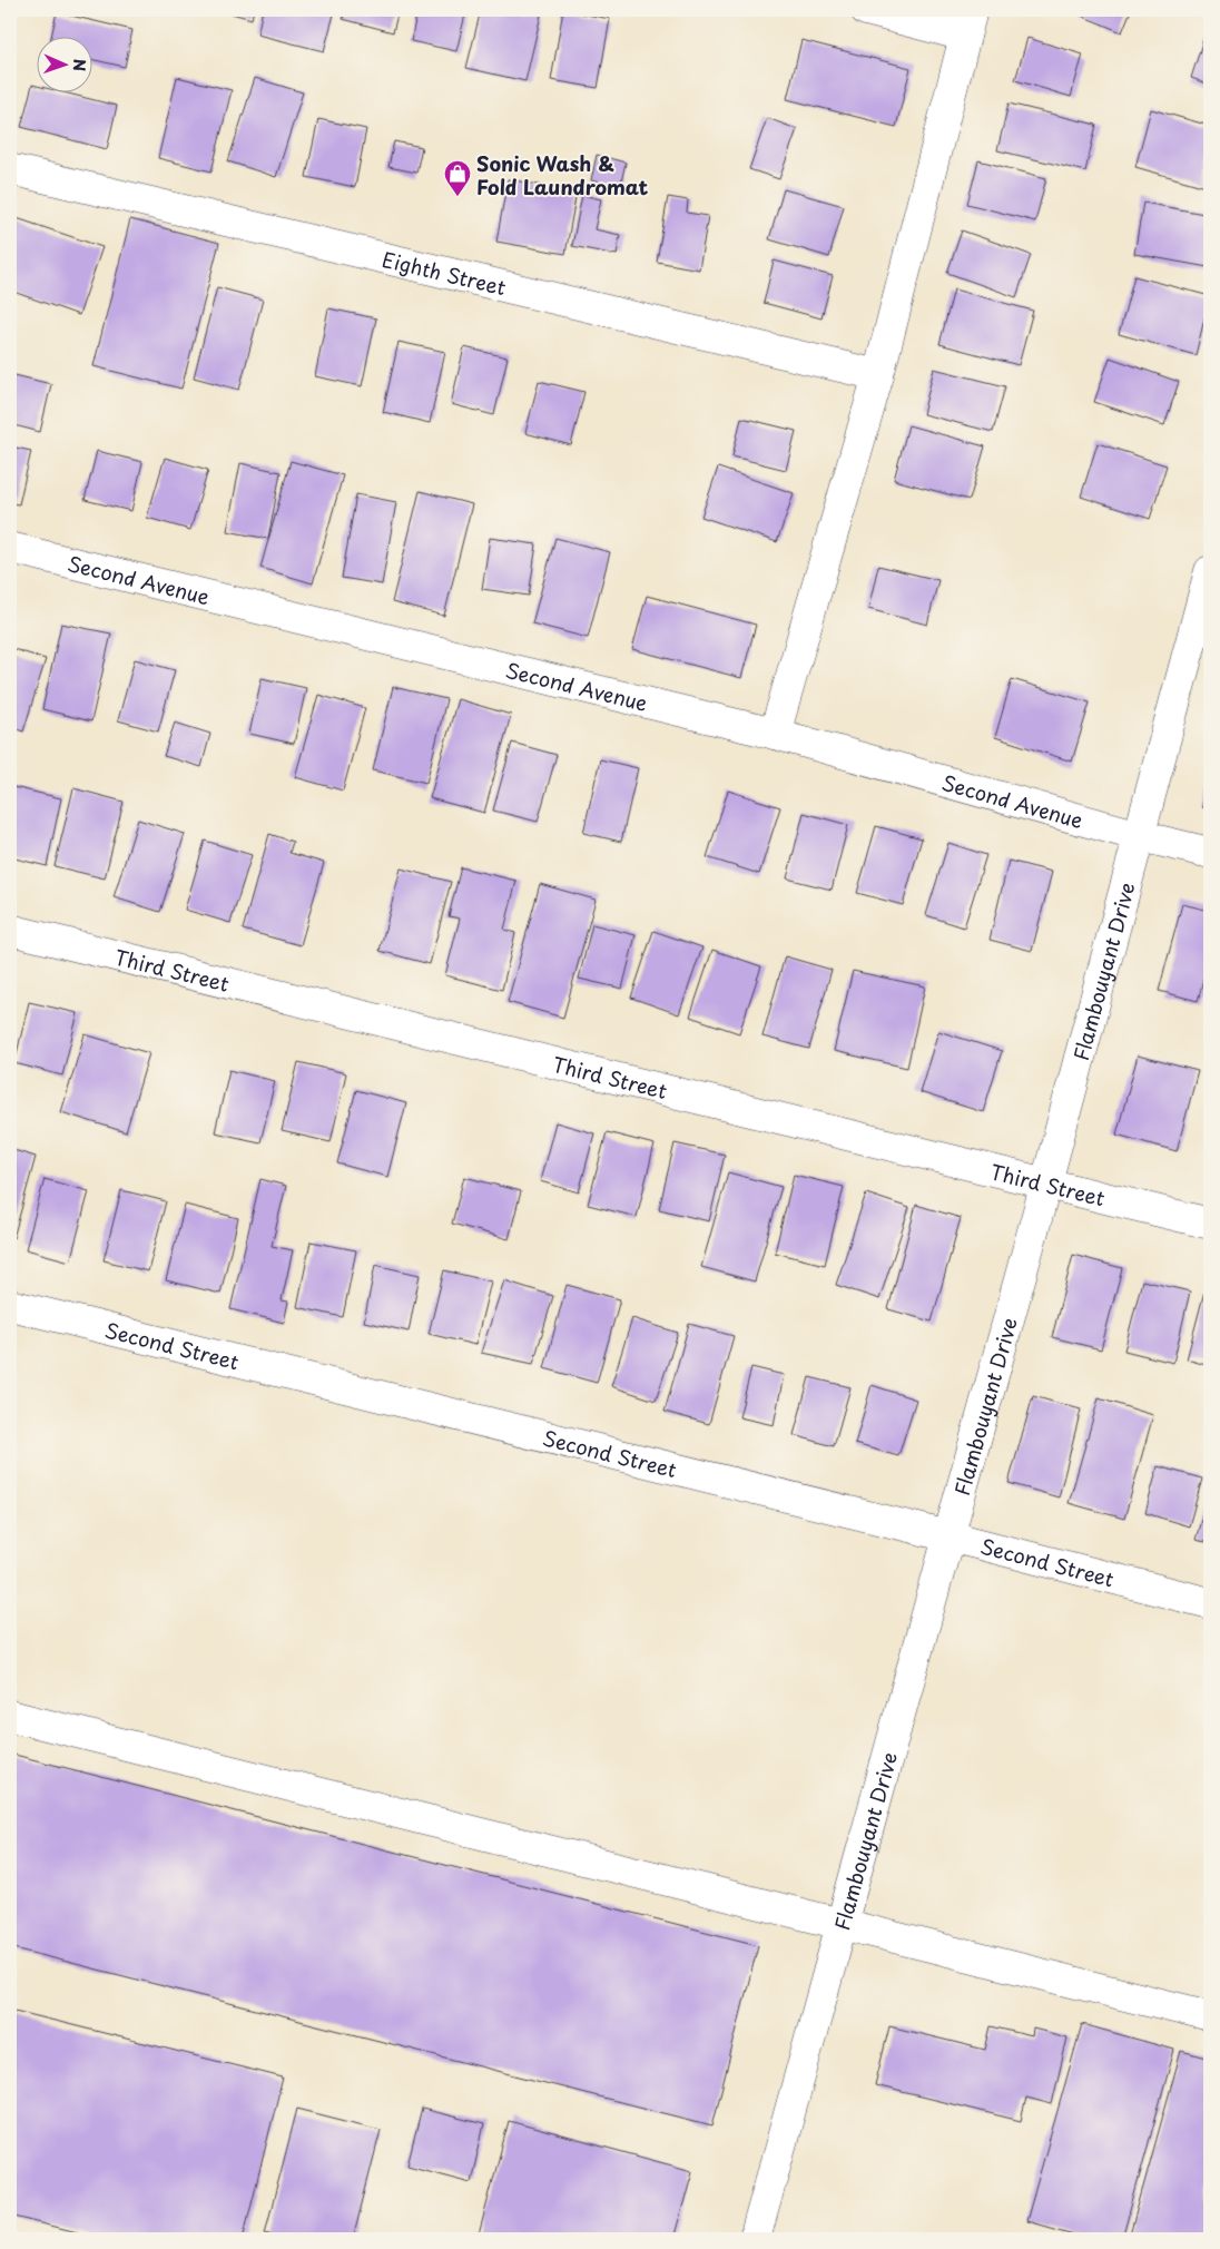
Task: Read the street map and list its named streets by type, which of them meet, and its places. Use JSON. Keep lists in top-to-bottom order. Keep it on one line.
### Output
{"streets":{"street":["Eighth Street","Second Avenue","Third Street","Flambouyant Drive","Second Street"]},"crossings":[["Second Avenue","Flambouyant Drive"],["Third Street","Flambouyant Drive"],["Flambouyant Drive","Second Street"]],"places":{"shop":["Sonic Wash & Fold Laundromat"]},"north":"right"}
